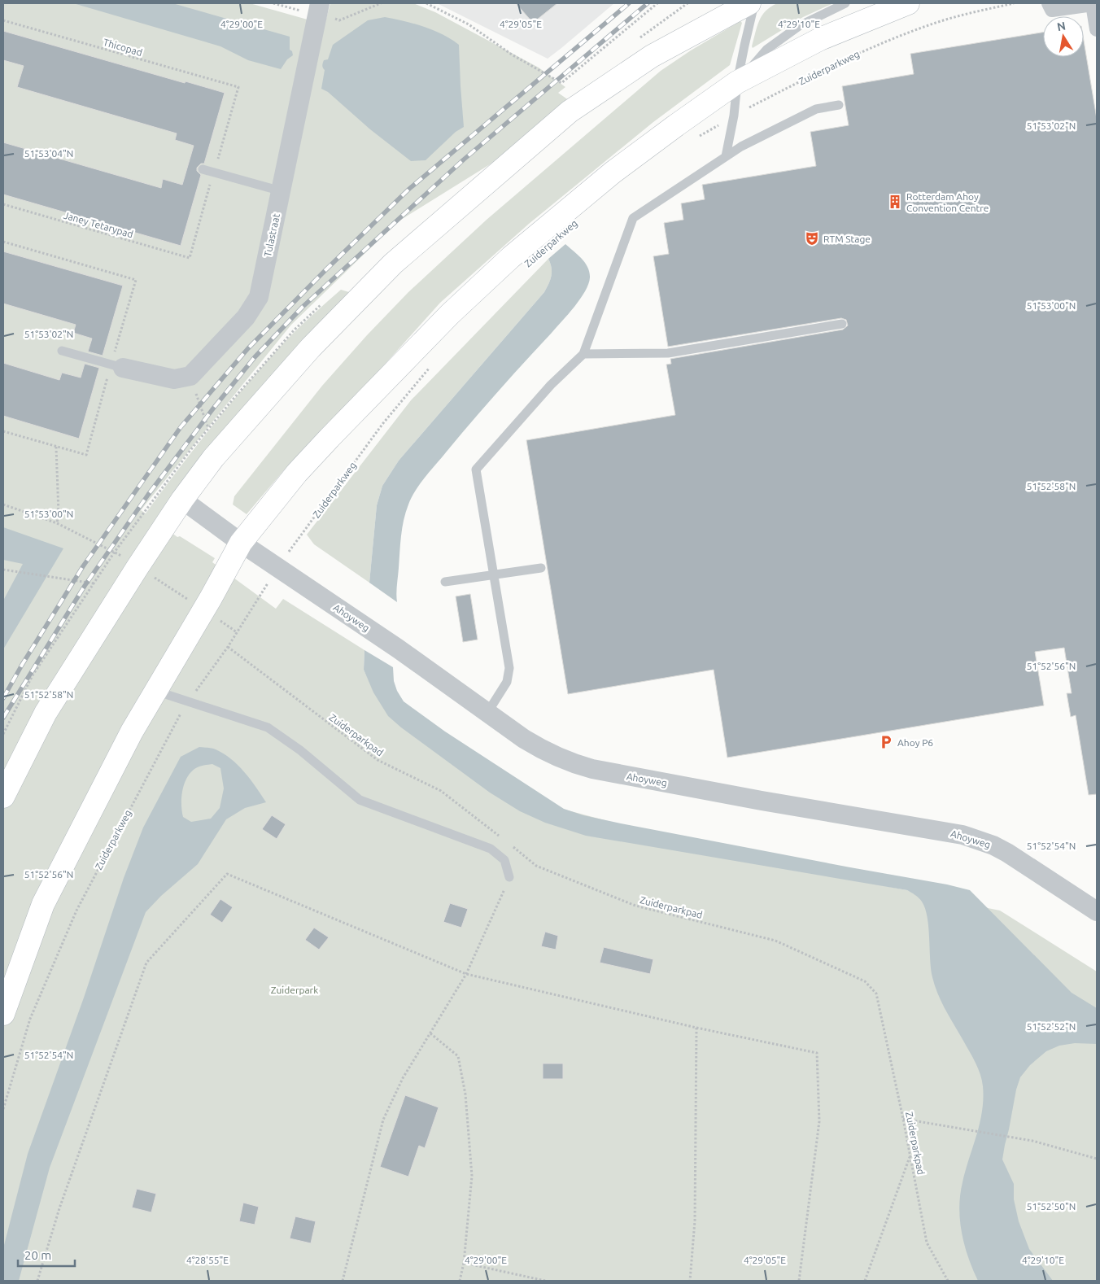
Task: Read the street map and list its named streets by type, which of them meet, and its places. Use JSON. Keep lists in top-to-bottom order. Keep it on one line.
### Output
{"streets":{"main road":["Zuiderparkweg"],"street":["Tulastraat","Ahoyweg"],"path":["Thicopad","Janey Tetarypad","Zuiderparkpad"]},"crossings":[["Zuiderparkweg","Ahoyweg"],["Zuiderparkweg","Zuiderparkpad"]],"parks":["Zuiderpark"],"places":{"building":["Rotterdam Ahoy Convention Centre"],"theatre":["RTM Stage"],"parking":["Ahoy P6"]},"scale_bar":"20 m","north":"top","coordinates":["4°29'00\"E","4°29'05\"E","4°29'10\"E","51°53'02\"N","51°53'04\"N","51°53'00\"N","51°52'58\"N","51°52'56\"N","51°52'54\"N","51°52'52\"N","51°52'50\"N","4°28'55\"E"]}
